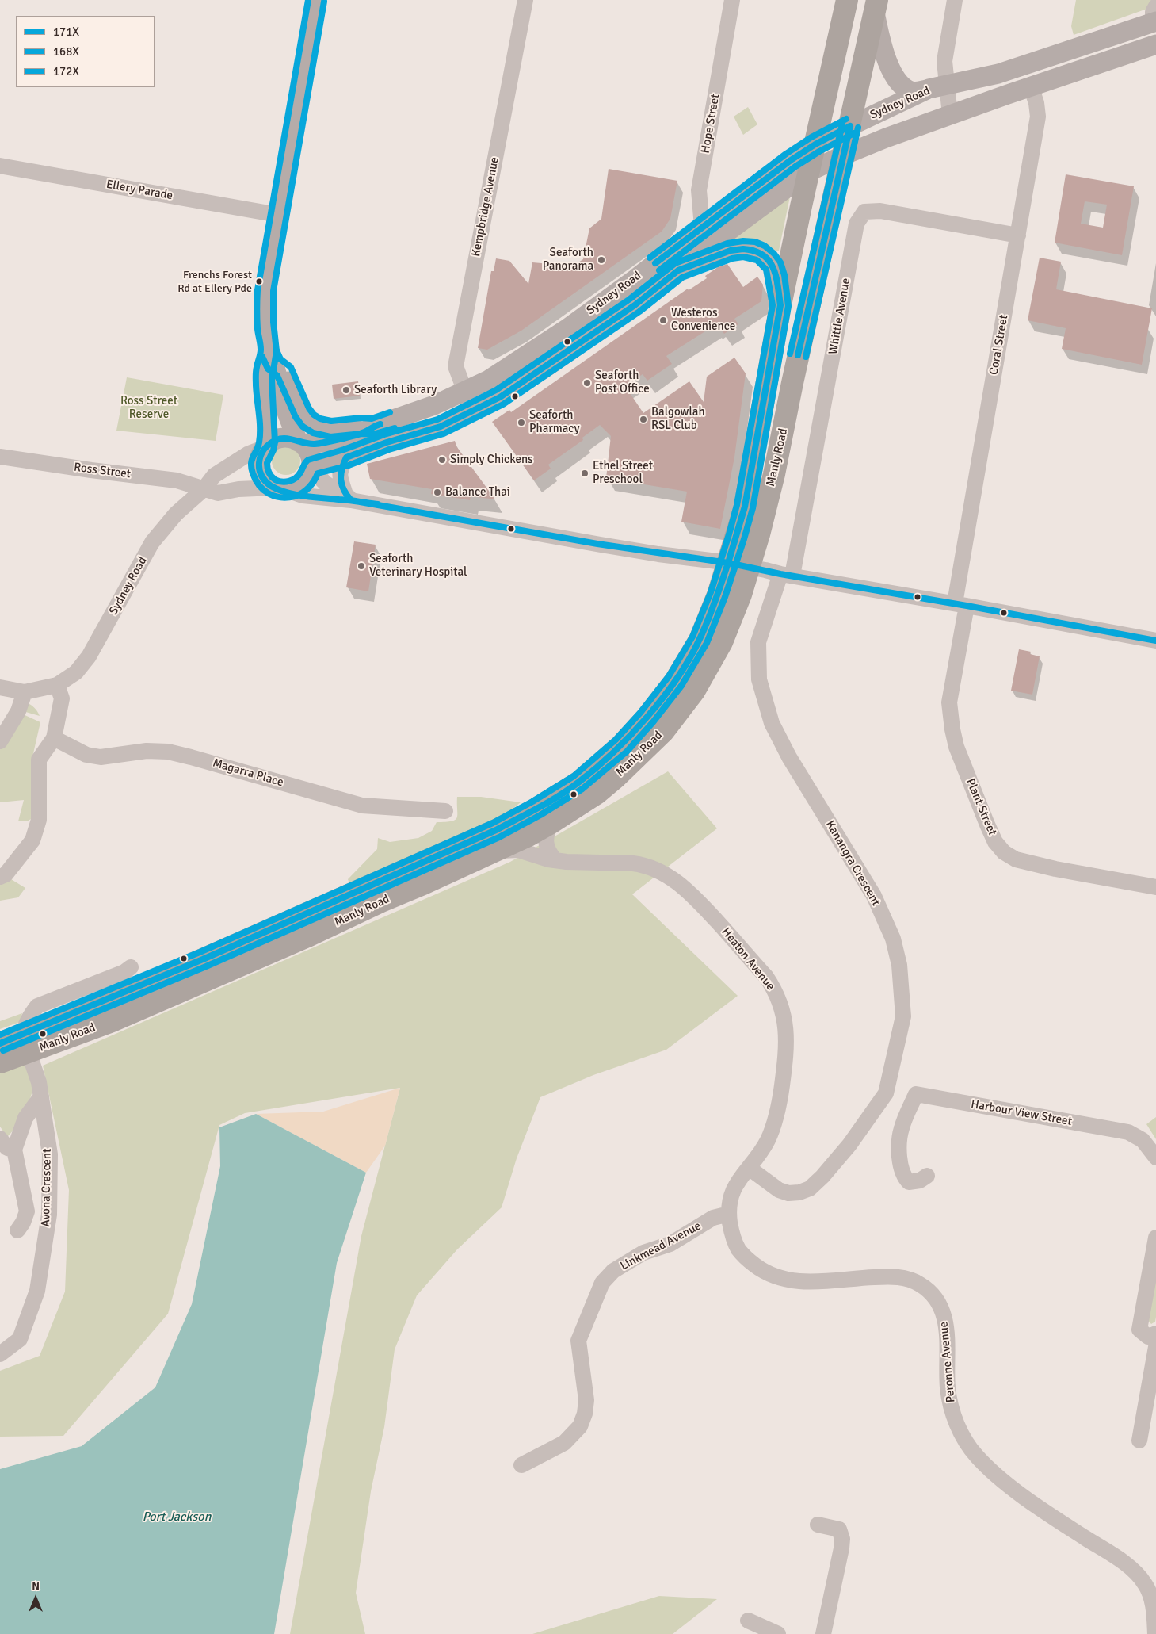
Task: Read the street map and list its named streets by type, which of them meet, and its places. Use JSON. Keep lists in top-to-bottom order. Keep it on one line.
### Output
{"streets":{"highway":["Manly Road"],"main road":["Sydney Road"],"street":["Hope Street","Ellery Parade","Kempbridge Avenue","Whittle Avenue","Coral Street","Ross Street","Magarra Place","Plant Street","Kanangra Crescent","Heaton Avenue","Harbour View Street","Avona Crescent","Linkmead Avenue","Peronne Avenue"]},"crossings":[["Sydney Road","Hope Street"],["Sydney Road","Kempbridge Avenue"],["Sydney Road","Coral Street"],["Sydney Road","Manly Road"],["Sydney Road","Ross Street"],["Whittle Avenue","Coral Street"],["Whittle Avenue","Kanangra Crescent"],["Coral Street","Plant Street"],["Manly Road","Heaton Avenue"],["Manly Road","Avona Crescent"],["Kanangra Crescent","Heaton Avenue"],["Heaton Avenue","Linkmead Avenue"],["Heaton Avenue","Peronne Avenue"],["Linkmead Avenue","Peronne Avenue"]],"water":["Port Jackson"],"parks":["Ross Street Reserve"],"places":["Seaforth Panorama","Frenchs Forest Rd at Ellery Pde","Westeros Convenience","Seaforth Post Office","Seaforth Library","Balgowlah RSL Club","Seaforth Pharmacy","Simply Chickens","Ethel Street Preschool","Balance Thai","Seaforth Veterinary Hospital"],"lines":["transit line 172X","transit line 168X","transit line 171X"],"legend":["171X","168X","172X"],"north":"top"}
